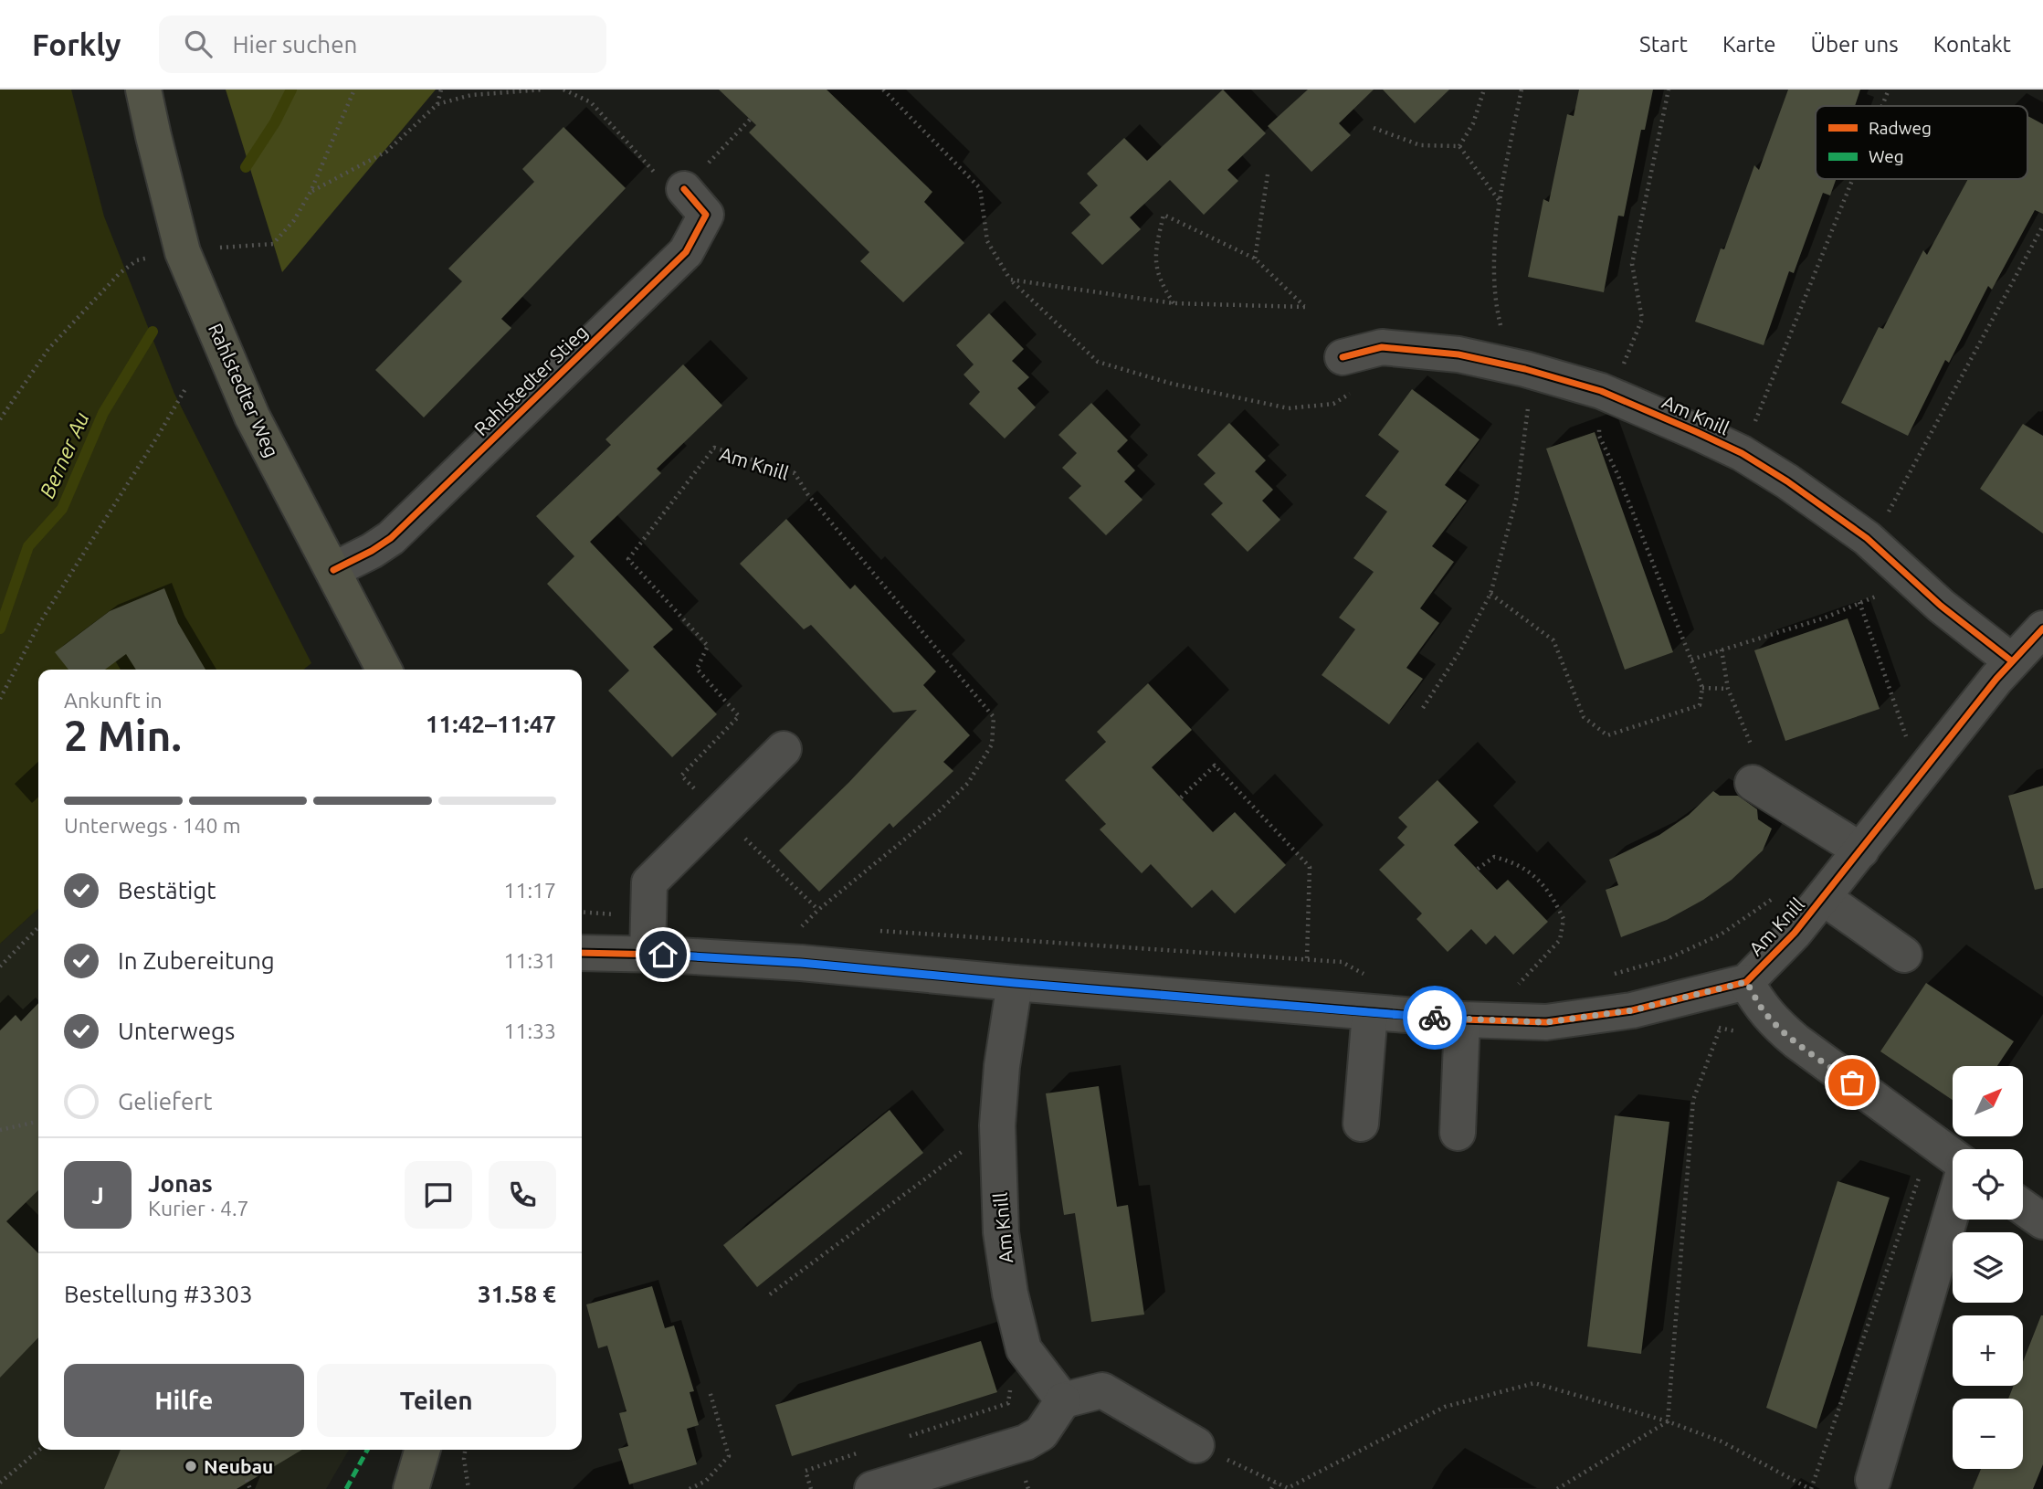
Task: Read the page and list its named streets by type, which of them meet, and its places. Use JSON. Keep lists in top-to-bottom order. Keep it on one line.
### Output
{"streets":{"main road":["Rahlstedter Weg"],"street":["Rahlstedter Stieg","Am Knill"]},"crossings":[["Rahlstedter Stieg","Rahlstedter Weg"]],"water":["Berner Au"],"places":["Neubau"],"legend":["Radweg","Weg"],"north":"top right","page":{"header":"Forkly","search":"Hier suchen","nav":["Start","Karte","Über uns","Kontakt"],"heading":["2 Min.","Ankunft in","11:42–11:47"],"panel":["Jonas","Kurier · 4.7","Bestellung #3303","31.58 €"],"bar":"Unterwegs · 140 m","list":[["Bestätigt","11:17"],["In Zubereitung","11:31"],["Unterwegs","11:33"],"Geliefert"],"map_buttons":["+","−"],"round":"J","buttons":["Hilfe","Teilen"]}}
